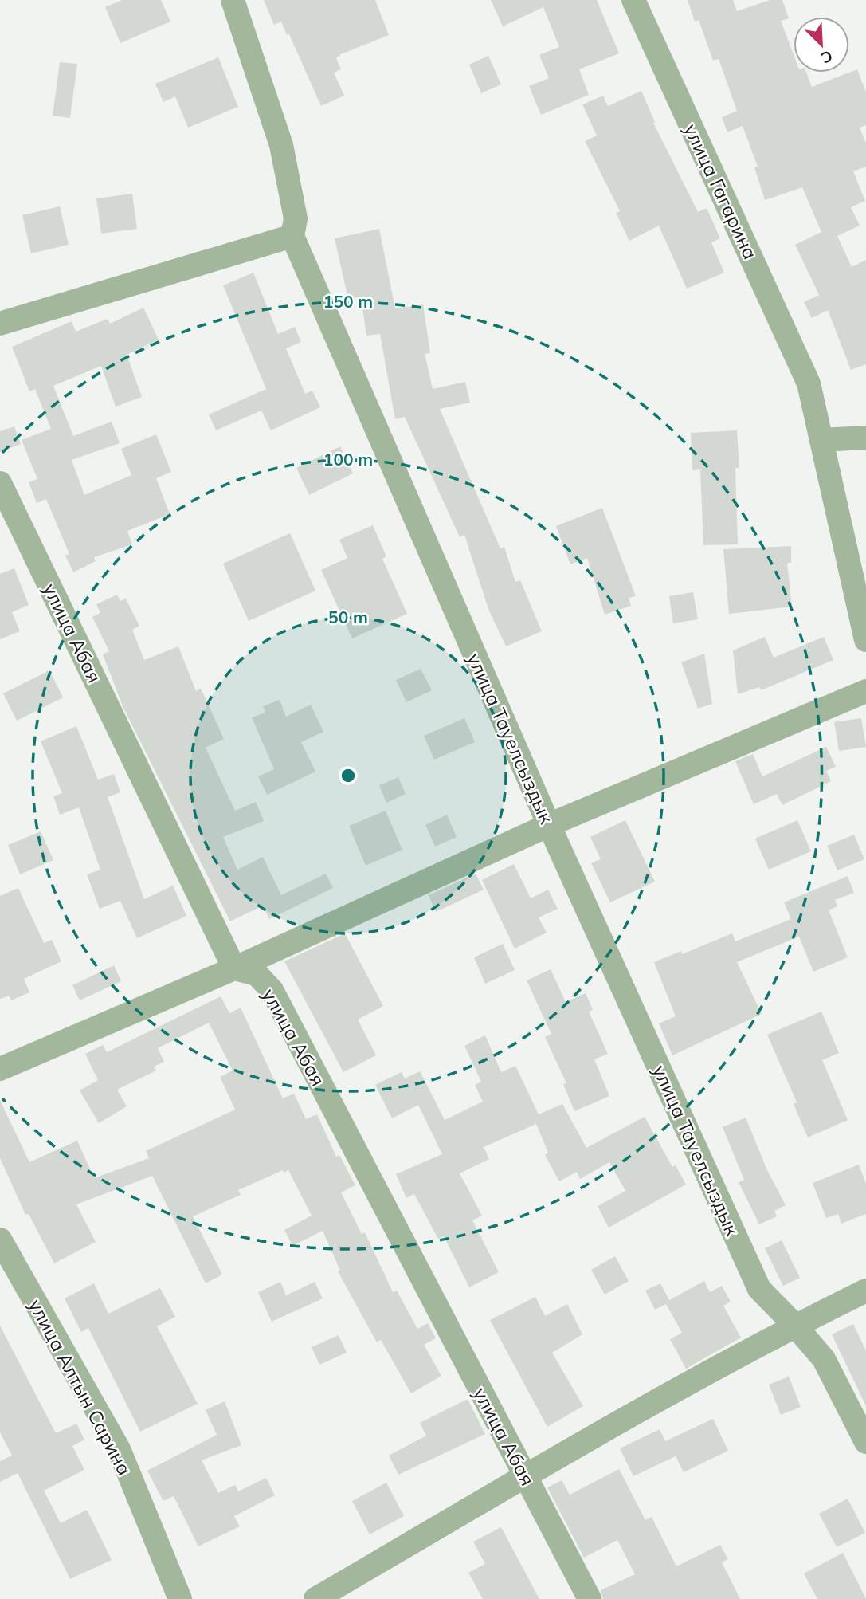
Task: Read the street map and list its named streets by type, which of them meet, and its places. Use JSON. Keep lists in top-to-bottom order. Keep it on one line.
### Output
{"streets":{"street":["улица Гагарина","улица Абая","улица Тауелсыздык","улица Алтын Сарина"]},"north":"bottom right","rings":["150 m","100 m","50 m"]}
